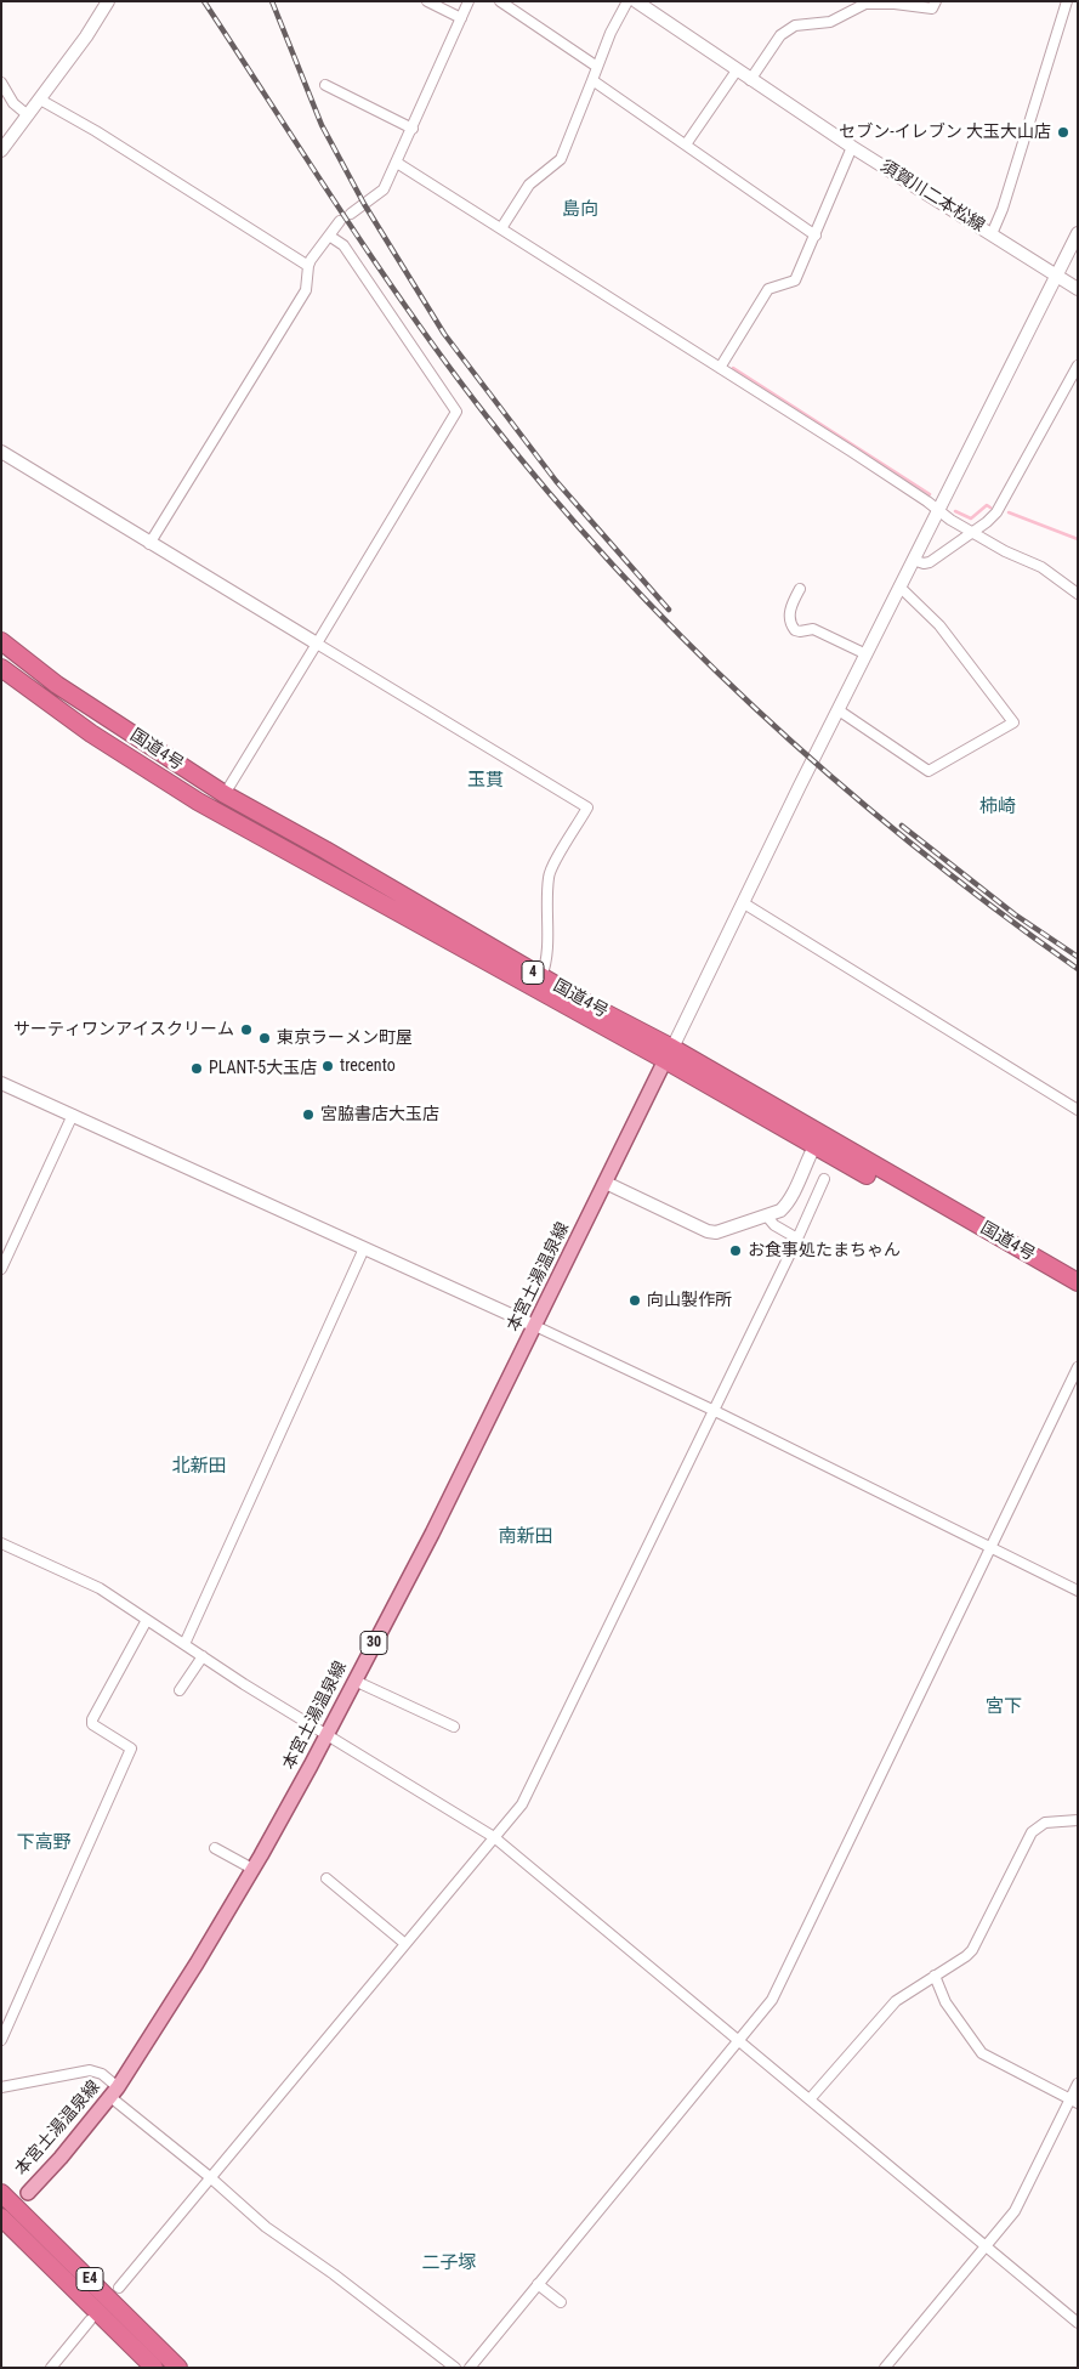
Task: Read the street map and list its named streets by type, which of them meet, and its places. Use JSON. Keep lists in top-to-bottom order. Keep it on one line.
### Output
{"streets":{"highway":["国道4号","4","E4"],"main road":["本宮土湯温泉線","30"],"street":["須賀川二本松線"]},"crossings":[["国道4号","本宮土湯温泉線"]],"districts":["島向","玉貫","柿崎","北新田","南新田","宮下","下高野","二子塚"],"places":["セブン-イレブン 大玉大山店","サーティワンアイスクリーム","東京ラーメン町屋","trecento","PLANT-5大玉店","宮脇書店大玉店","お食事処たまちゃん","向山製作所"]}
